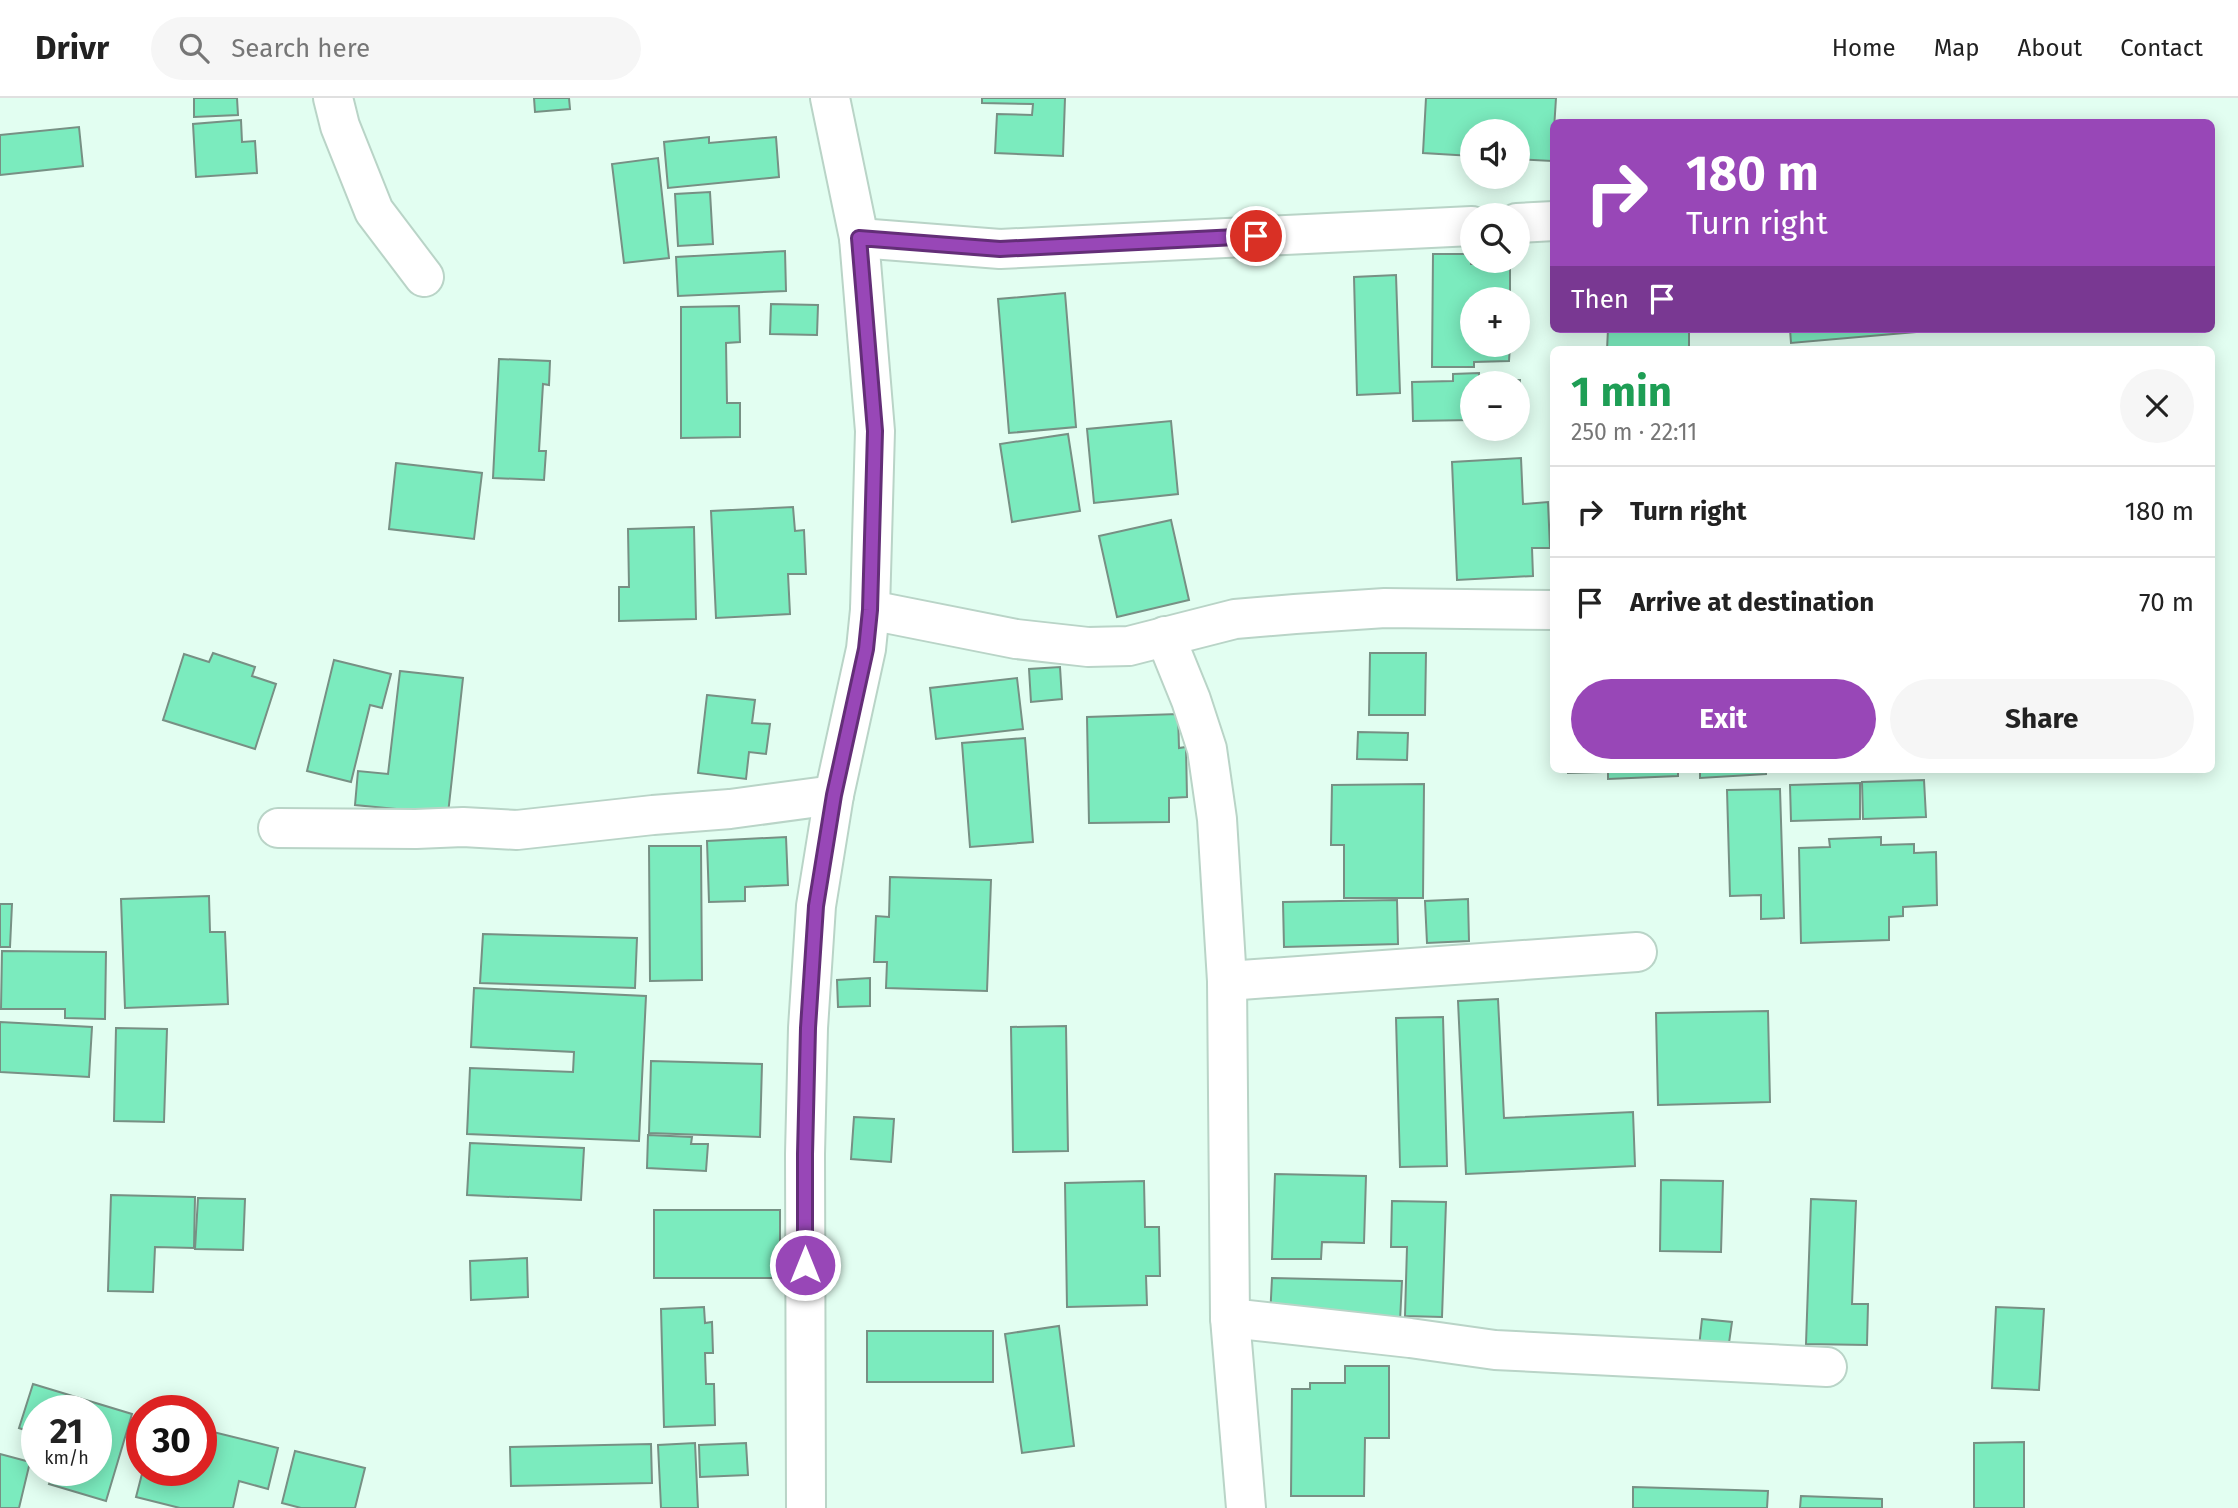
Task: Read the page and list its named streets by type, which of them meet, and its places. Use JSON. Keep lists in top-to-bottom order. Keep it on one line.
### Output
{"page":{"header":"Drivr","search":"Search here","nav":["Home","Map","About","Contact"],"map_buttons":["+","−"],"turn":["180 m","Turn right"],"then":"Then","heading":["1 min","250 m · 22:11"],"list":[{"name":"Turn right","value":"180 m"},{"name":"Arrive at destination","value":"70 m"}],"buttons":["Exit","Share"],"speed":"21 km/h","limit":"30"}}
